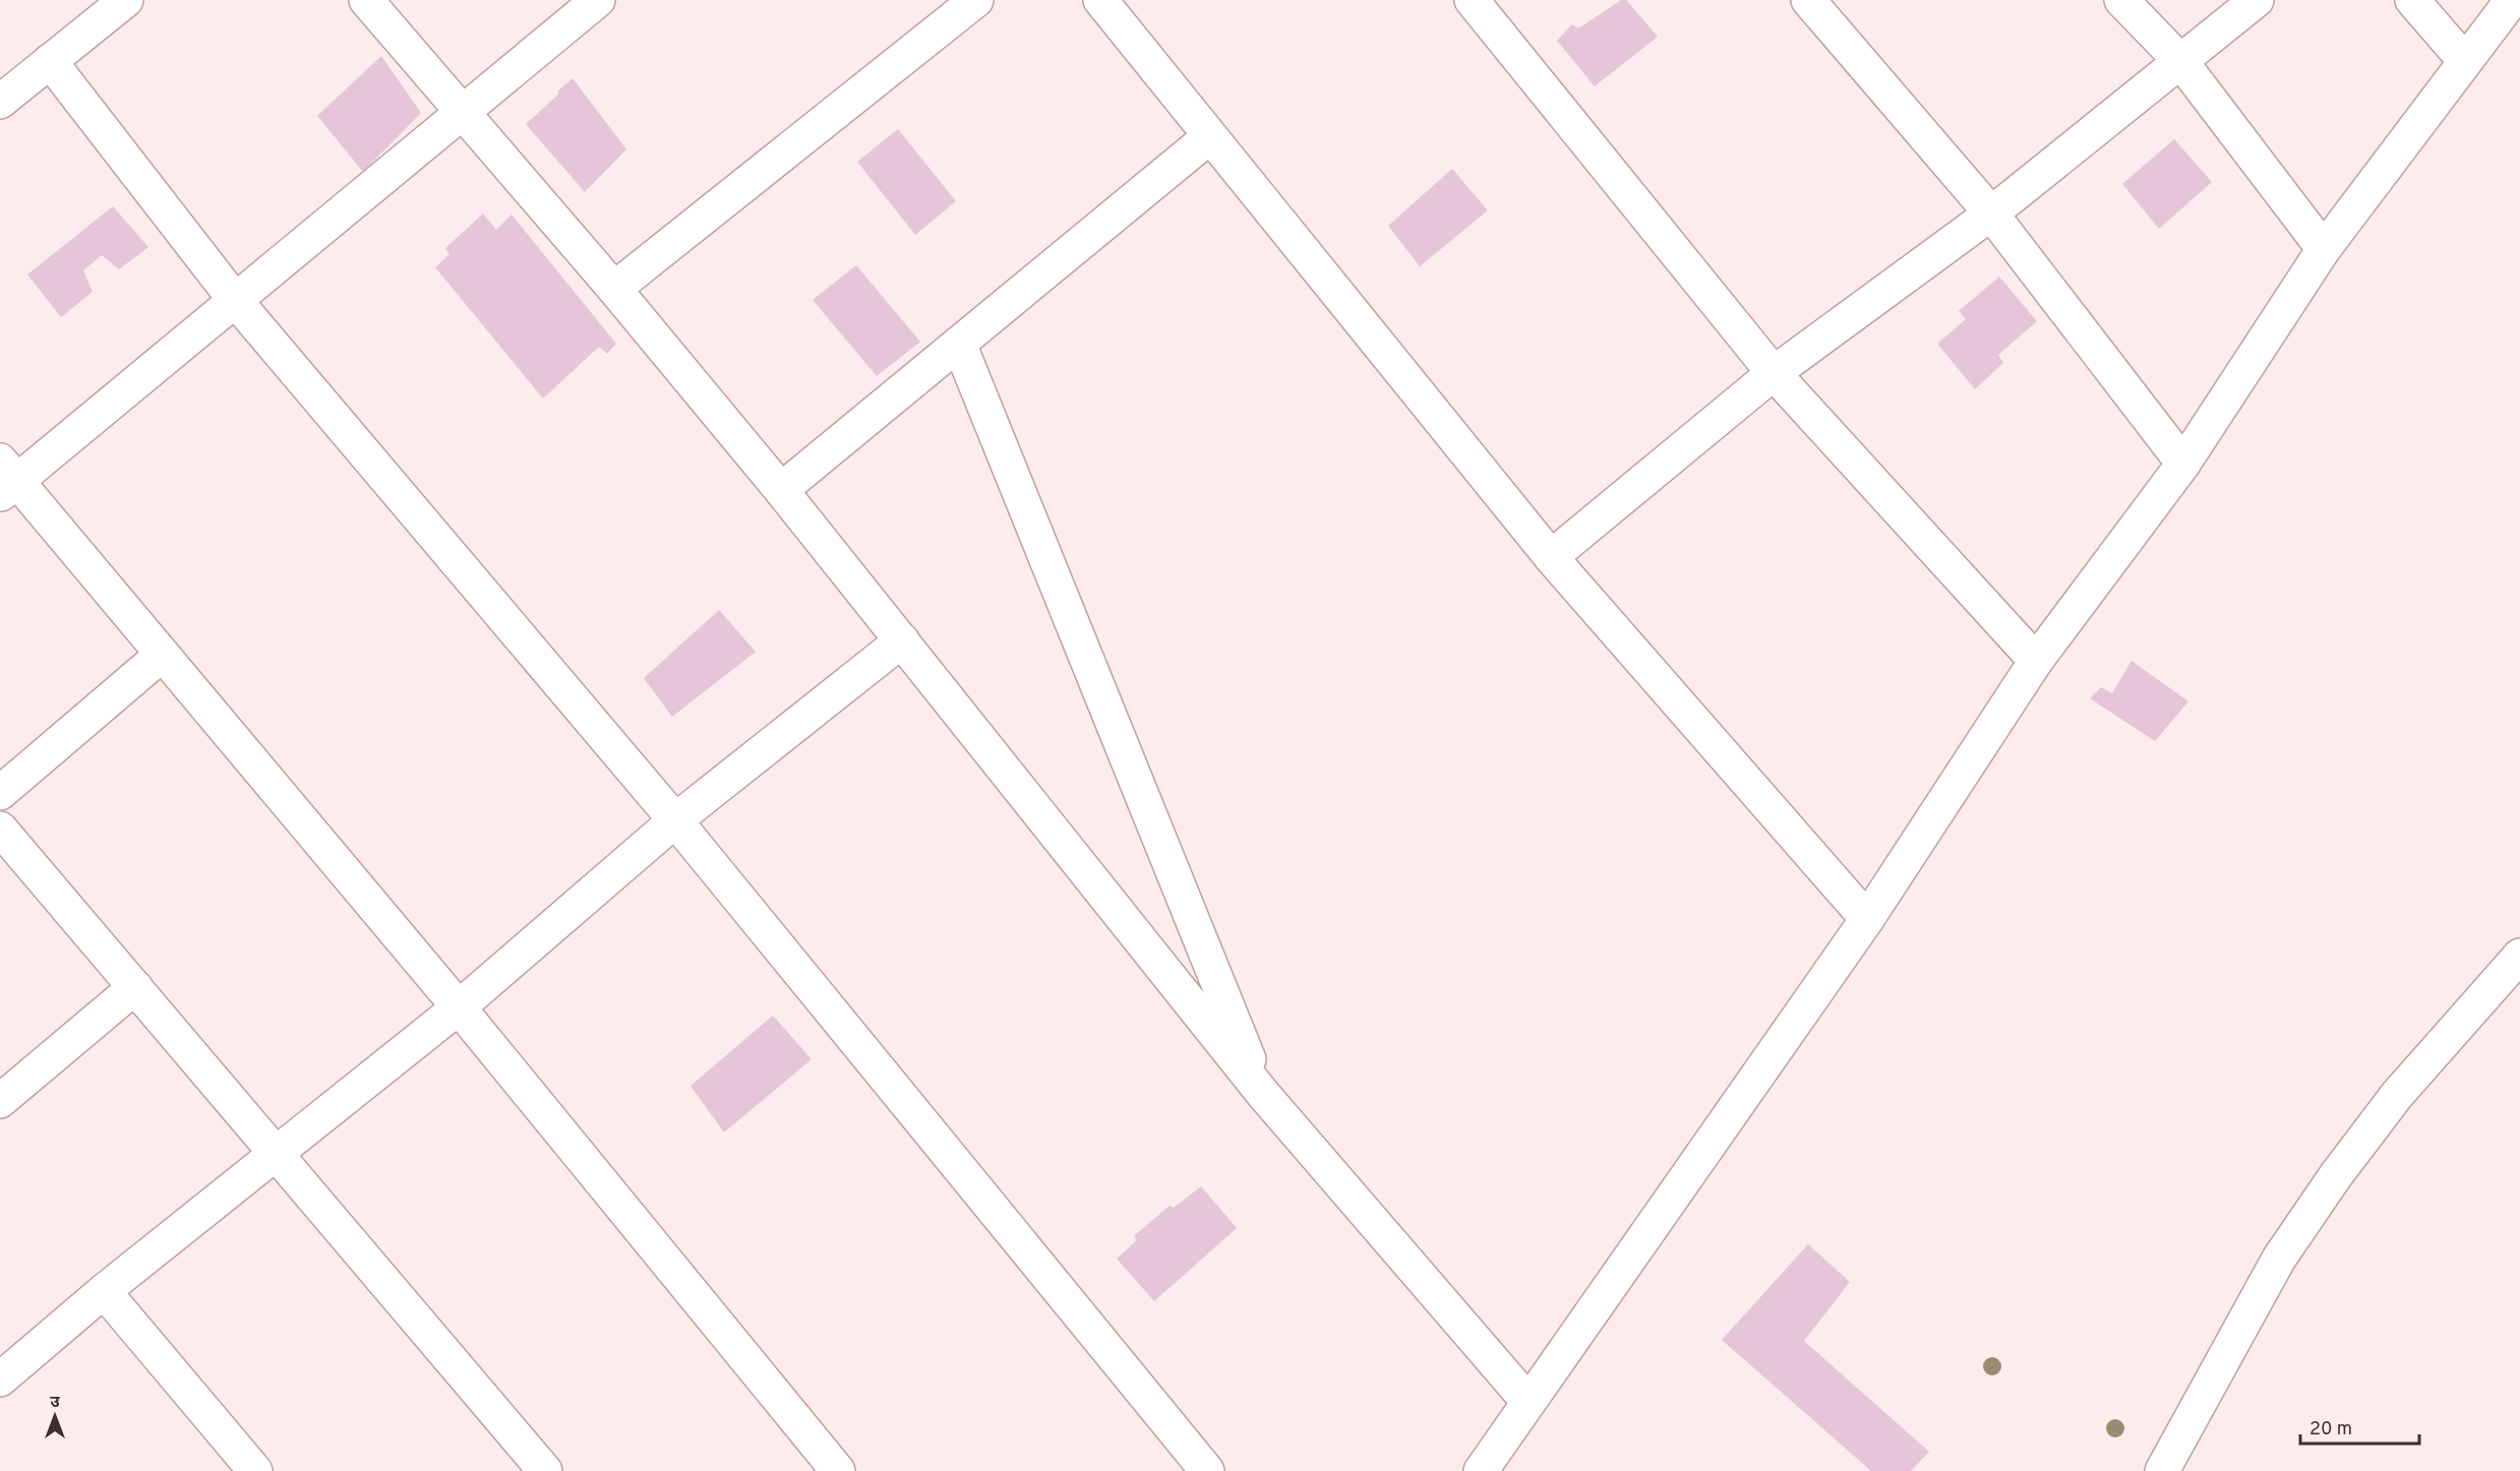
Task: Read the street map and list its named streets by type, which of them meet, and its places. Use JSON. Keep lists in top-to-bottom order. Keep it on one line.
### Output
{"scale_bar":"20 m","north":"top"}
